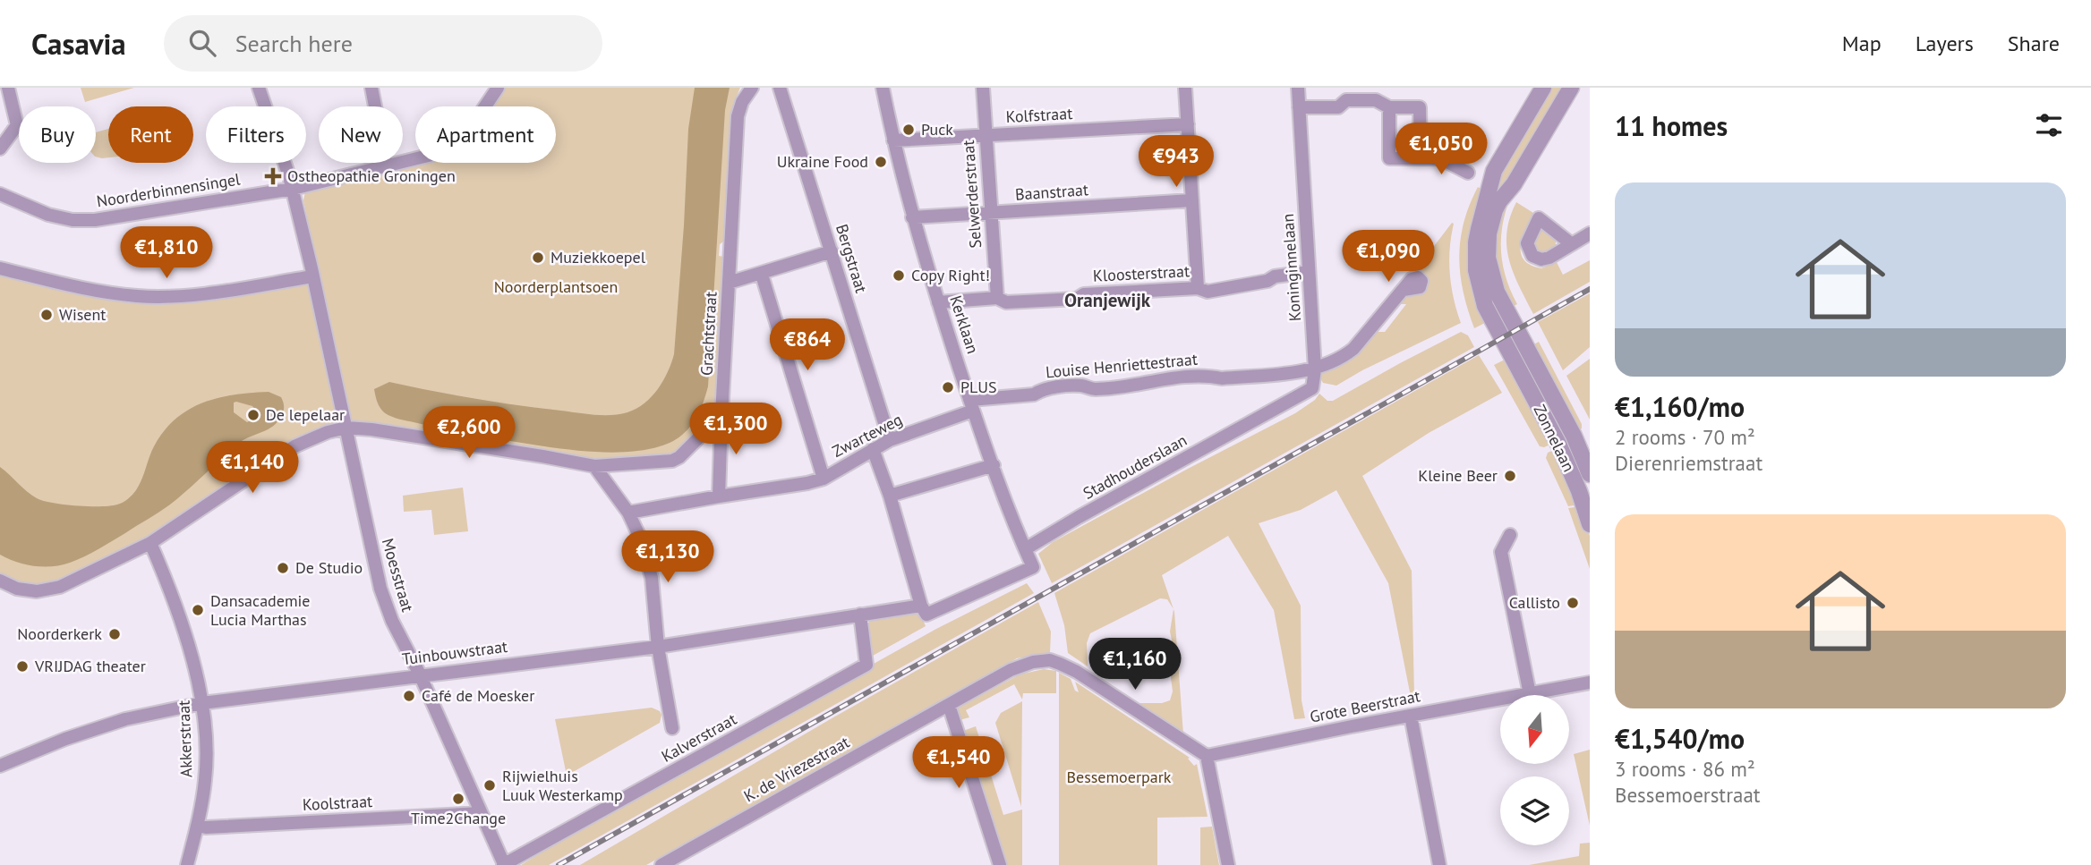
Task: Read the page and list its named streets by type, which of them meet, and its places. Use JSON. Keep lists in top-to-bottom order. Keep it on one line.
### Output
{"streets":{"street":["Kolfstraat","Noorderbinnensingel","Baanstraat","Selwerderstraat","Bergstraat","Koninginnelaan","Kloosterstraat","Kerklaan","Grachtstraat","Louise Henriettestraat","Zwarteweg","Zonnelaan","Stadhouderslaan","Moesstraat","Tuinbouwstraat","Grote Beerstraat","Kalverstraat","Akkerstraat","K. de Vriezestraat","Koolstraat"]},"crossings":[["Kolfstraat","Selwerderstraat"],["Kolfstraat","Kerklaan"],["Noorderbinnensingel","Moesstraat"],["Baanstraat","Selwerderstraat"],["Baanstraat","Kerklaan"],["Selwerderstraat","Kloosterstraat"],["Bergstraat","Zwarteweg"],["Koninginnelaan","Kloosterstraat"],["Koninginnelaan","Louise Henriettestraat"],["Koninginnelaan","Stadhouderslaan"],["Kloosterstraat","Kerklaan"],["Kerklaan","Louise Henriettestraat"],["Kerklaan","Zwarteweg"],["Kerklaan","Stadhouderslaan"],["Kerklaan","Tuinbouwstraat"],["Grachtstraat","Zwarteweg"],["Louise Henriettestraat","Zwarteweg"],["Louise Henriettestraat","Stadhouderslaan"],["Moesstraat","Tuinbouwstraat"],["Moesstraat","Kalverstraat"],["Moesstraat","Koolstraat"],["Tuinbouwstraat","Kalverstraat"],["Tuinbouwstraat","Akkerstraat"],["Grote Beerstraat","K. de Vriezestraat"],["Akkerstraat","Koolstraat"]],"districts":["Oranjewijk"],"parks":["Noorderplantsoen","Bessemoerpark"],"places":{"other":["Puck","Ukraine Food","Muziekkoepel","Copy Right!","Wisent","PLUS","De lepelaar","Kleine Beer","De Studio","Callisto","Dansacademie Lucia Marthas","Noorderkerk","VRIJDAG theater","Café de Moesker","Rijwielhuis Luuk Westerkamp","Time2Change"],"health":["Ostheopathie Groningen"]},"north":"bottom","page":{"header":"Casavia","search":"Search here","nav":["Map","Layers","Share"],"heading":"11 homes","chip":["Buy","Rent","Filters","New","Apartment"],"price":["€1,050","€943","€1,810","€1,090","€864","€1,300","€2,600","€1,140","€1,130","€1,160","€1,540"],"list":[{"name":"€1,160/mo","note":"2 rooms · 70 m² · Dierenriemstraat"},{"name":"€1,540/mo","note":"3 rooms · 86 m² · Bessemoerstraat"}]}}
